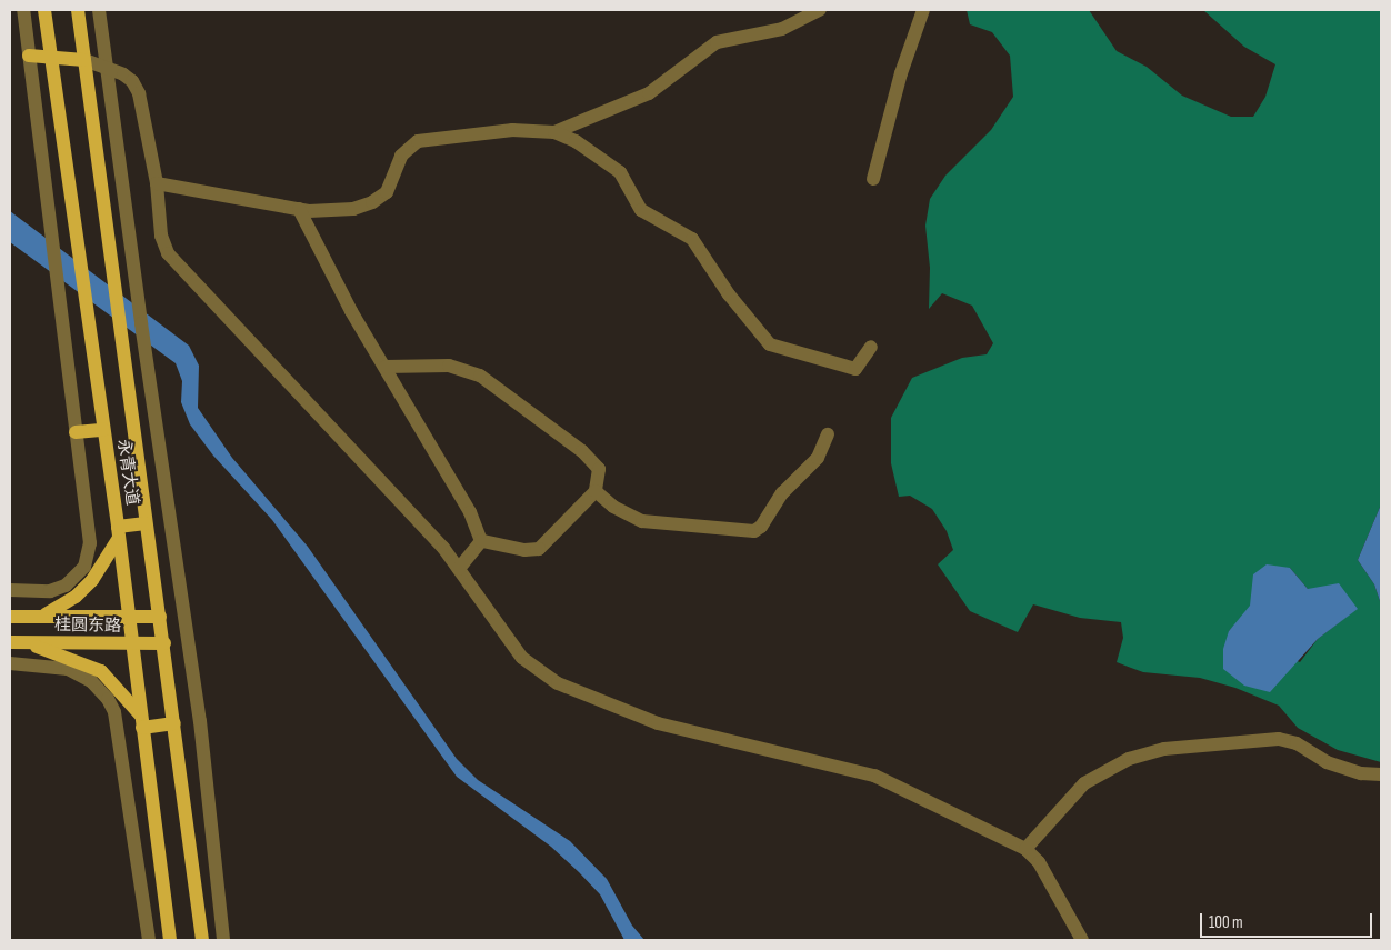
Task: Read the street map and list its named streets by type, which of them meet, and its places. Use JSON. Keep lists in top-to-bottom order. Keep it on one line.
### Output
{"streets":{"main road":["永青大道","桂圆东路"]},"crossings":[["永青大道","桂圆东路"]],"scale_bar":"100 m"}
